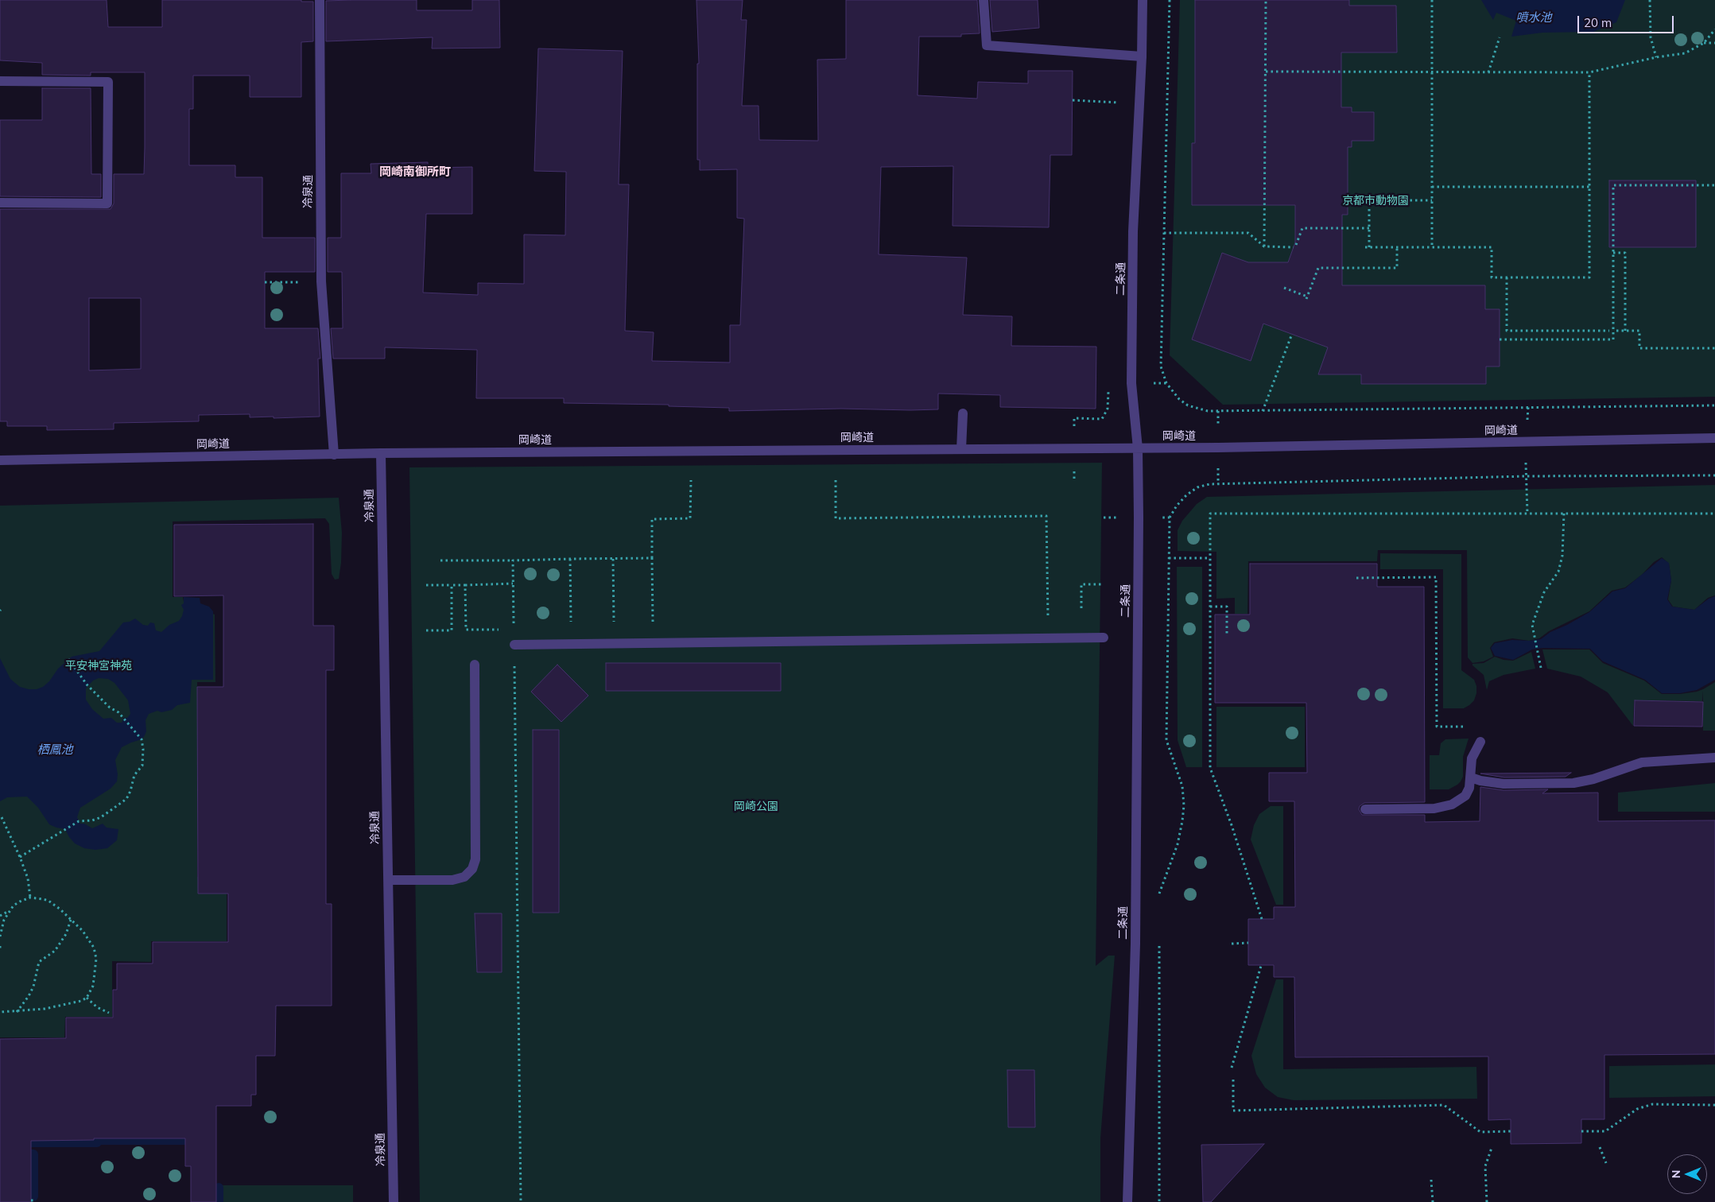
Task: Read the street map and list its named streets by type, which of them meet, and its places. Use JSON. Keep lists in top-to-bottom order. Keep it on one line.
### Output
{"streets":{"street":["冷泉通","二条通","岡崎道"]},"crossings":[["冷泉通","岡崎道"],["二条通","岡崎道"]],"districts":["岡崎南御所町"],"water":["噴水池","栖鳳池"],"parks":["京都市動物園","平安神宮神苑","岡崎公園"],"scale_bar":"20 m","north":"left"}
